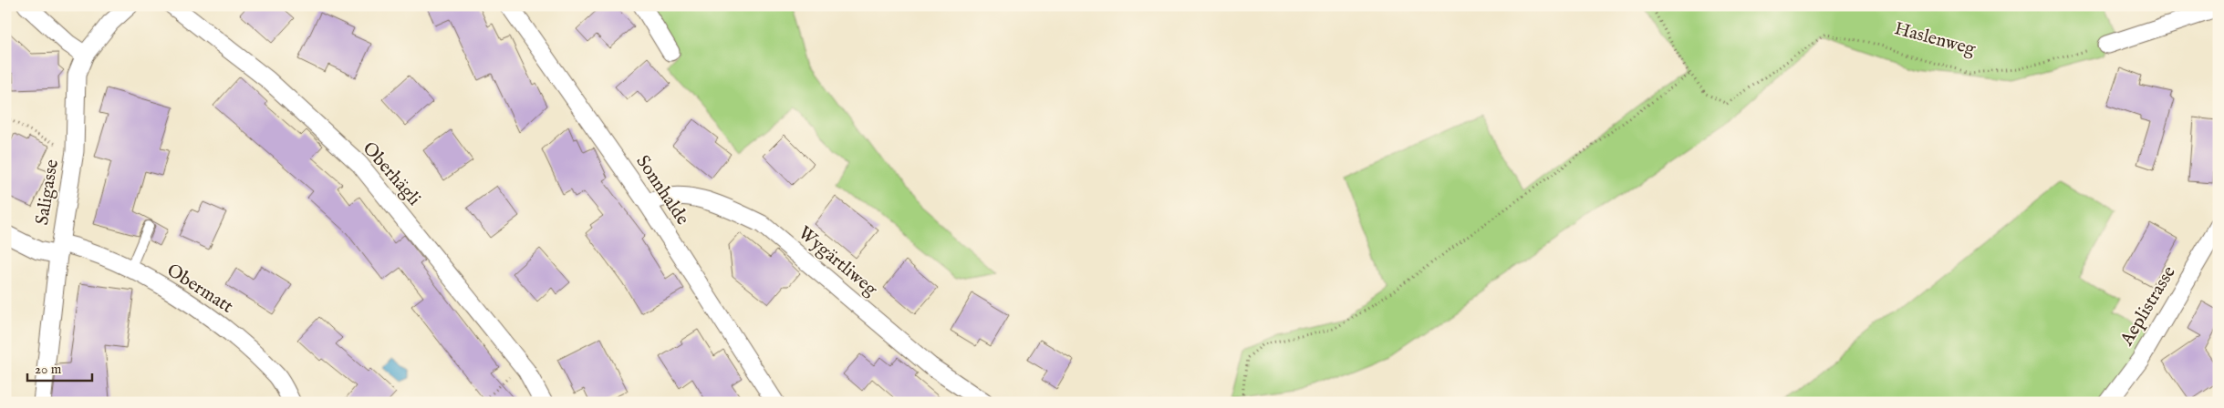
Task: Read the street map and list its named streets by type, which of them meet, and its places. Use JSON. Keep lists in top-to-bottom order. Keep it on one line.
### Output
{"streets":{"street":["Oberhägli","Sonnhalde","Saligasse","Wygärtliweg","Obermatt","Aeplistrasse"],"path":["Haslenweg"]},"crossings":[["Sonnhalde","Wygärtliweg"],["Saligasse","Obermatt"]],"scale_bar":"20 m"}
